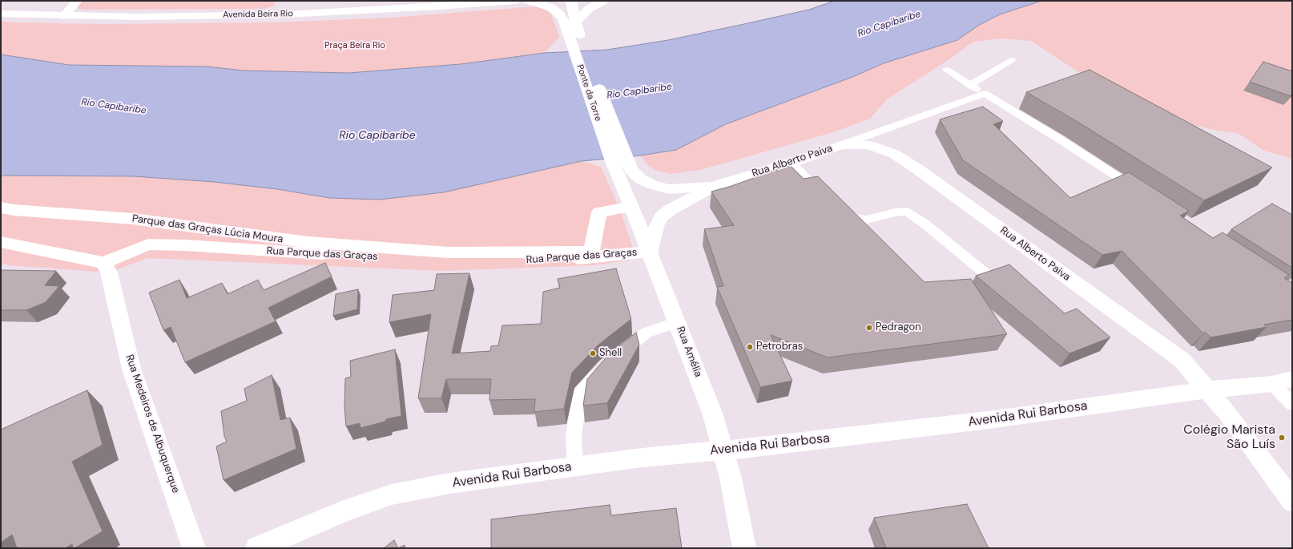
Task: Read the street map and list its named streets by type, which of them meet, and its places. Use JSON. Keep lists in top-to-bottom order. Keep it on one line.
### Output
{"streets":{"main road":["Avenida Beira Rio","Ponte da Torre","Rua Alberto Paiva","Parque das Graças Lúcia Moura","Rua Parque das Graças","Rua Amélia","Avenida Rui Barbosa","Rua Medeiros de Albuquerque"]},"crossings":[["Ponte da Torre","Rua Alberto Paiva"],["Ponte da Torre","Rua Amélia"],["Rua Alberto Paiva","Rua Parque das Graças"],["Rua Alberto Paiva","Rua Amélia"],["Rua Alberto Paiva","Avenida Rui Barbosa"],["Parque das Graças Lúcia Moura","Rua Amélia"],["Rua Parque das Graças","Rua Amélia"],["Rua Parque das Graças","Rua Medeiros de Albuquerque"],["Rua Amélia","Avenida Rui Barbosa"]],"water":["Rio Capibaribe"],"parks":["Praça Beira Rio"],"places":["Pedragon","Petrobras","Shell","Colégio Marista São Luís"]}
